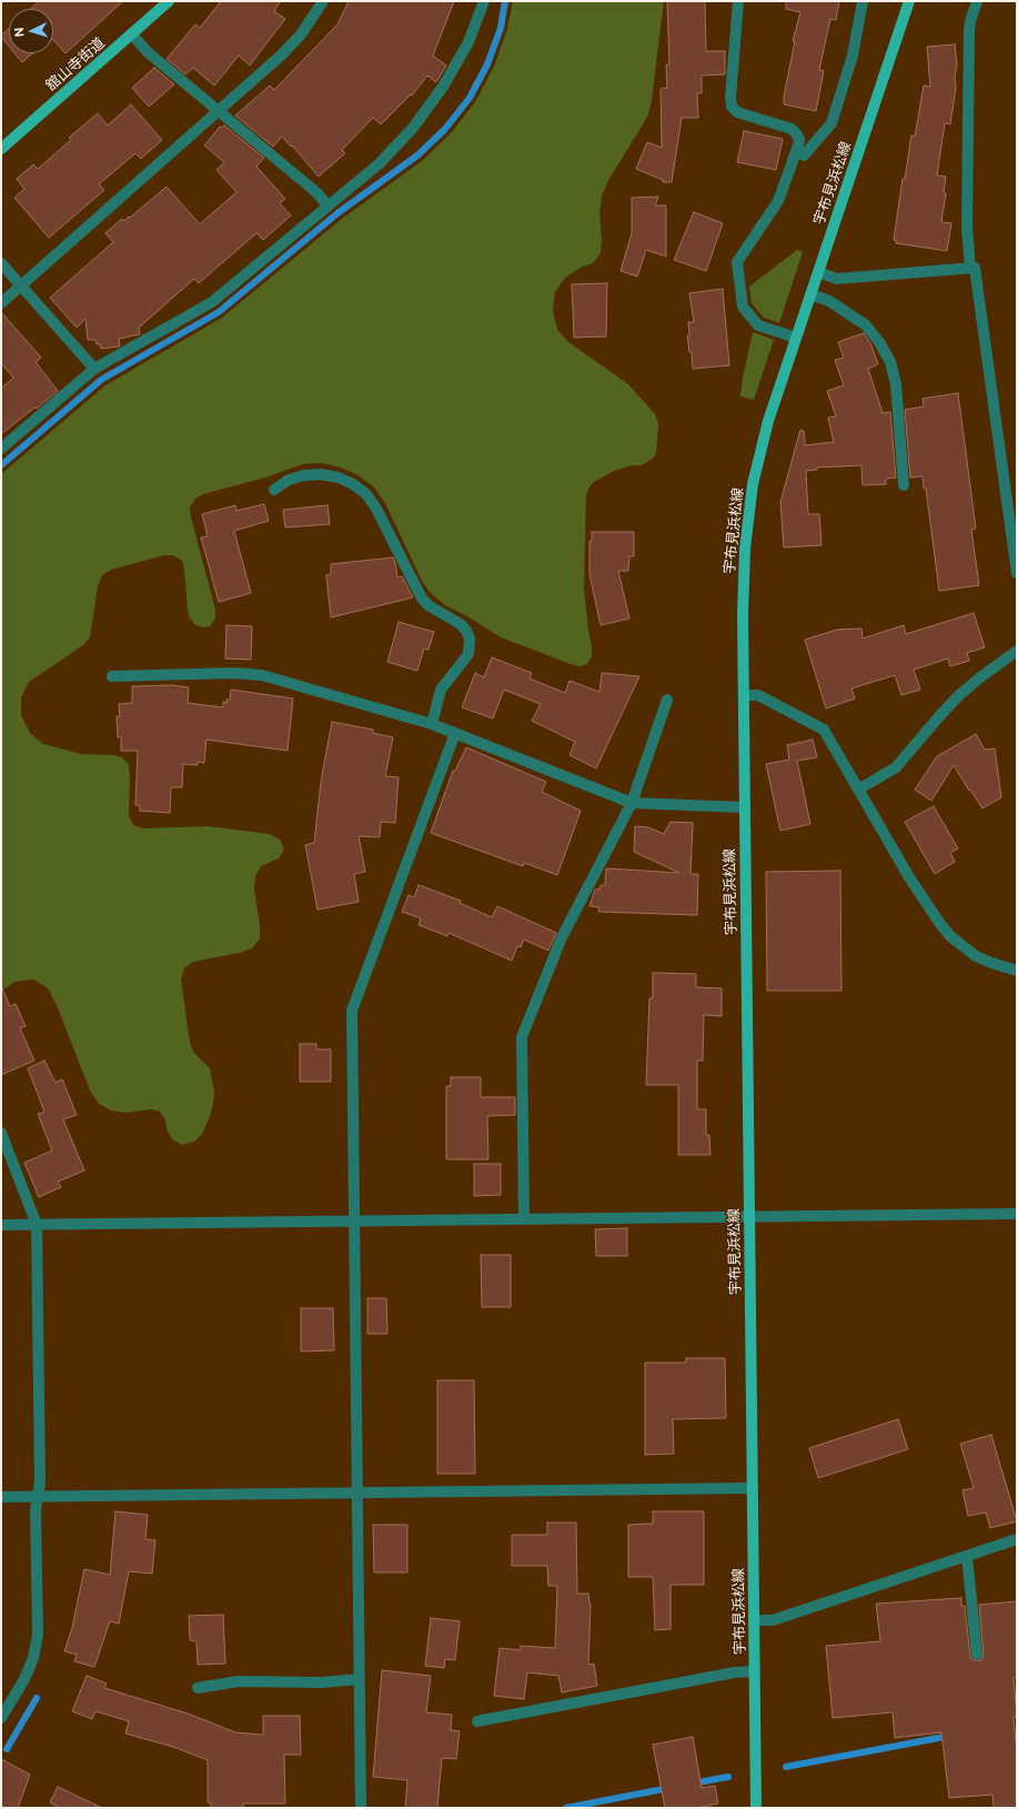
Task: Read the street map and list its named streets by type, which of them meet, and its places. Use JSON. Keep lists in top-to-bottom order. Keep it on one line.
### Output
{"streets":{"main road":["舘山寺街道","宇布見浜松線"]},"north":"left"}
